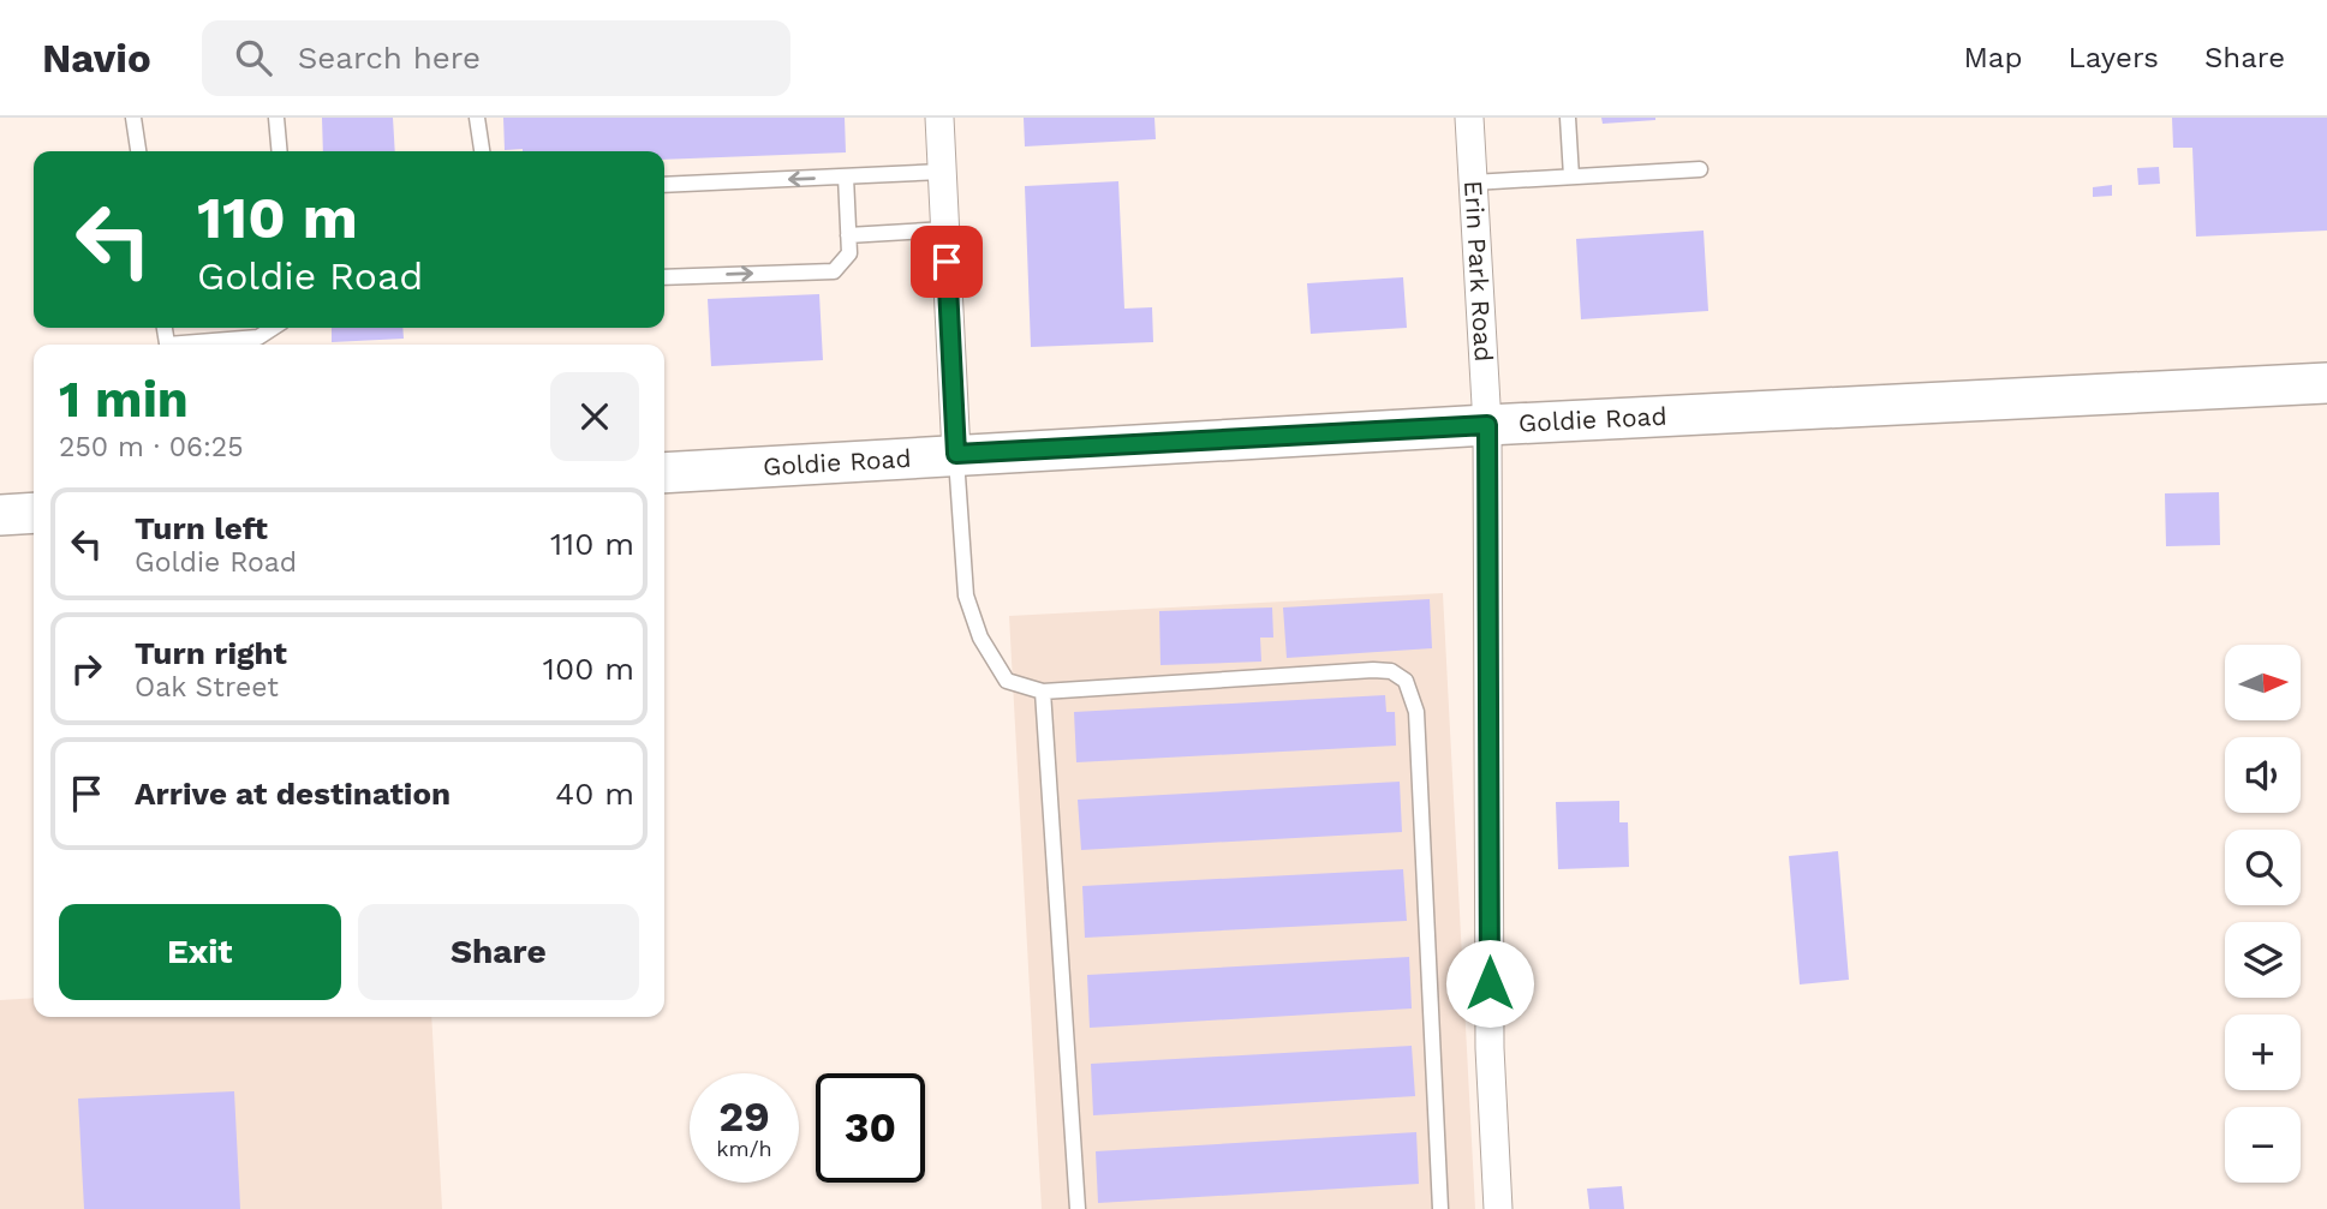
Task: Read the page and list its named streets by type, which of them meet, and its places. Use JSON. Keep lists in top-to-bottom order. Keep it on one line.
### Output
{"streets":{"street":["Erin Park Road","Goldie Road"]},"crossings":[["Erin Park Road","Goldie Road"]],"north":"right","page":{"header":"Navio","search":"Search here","nav":["Map","Layers","Share"],"turn":["110 m","Goldie Road"],"heading":["1 min","250 m · 06:25"],"list":[{"name":"Turn left","note":"Goldie Road","value":"110 m"},{"name":"Turn right","note":"Oak Street","value":"100 m"},{"name":"Arrive at destination","value":"40 m"}],"map_buttons":["+","−"],"buttons":["Exit","Share"],"speed":"29 km/h","limit":"30"}}
